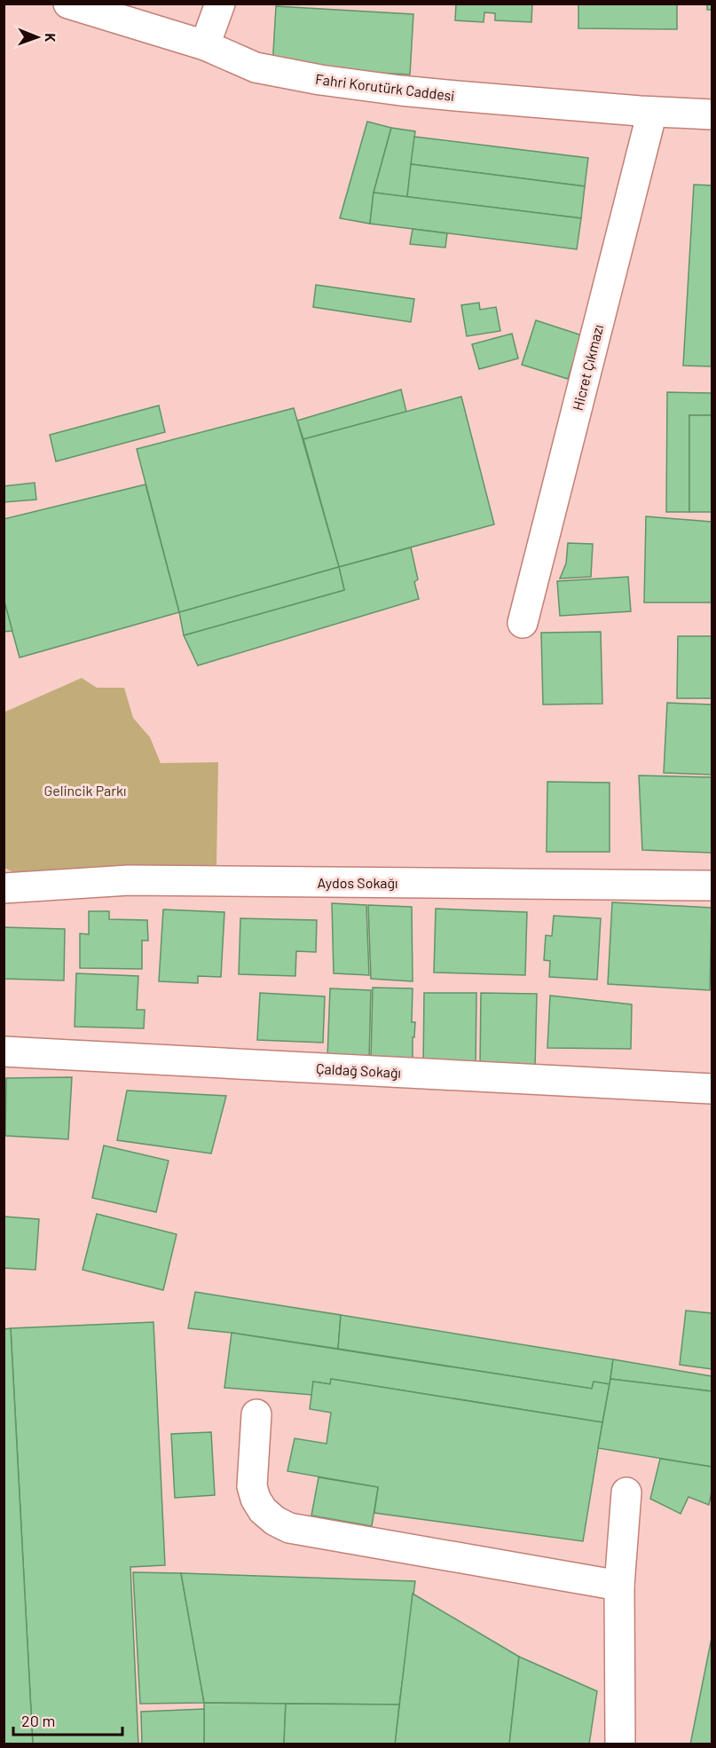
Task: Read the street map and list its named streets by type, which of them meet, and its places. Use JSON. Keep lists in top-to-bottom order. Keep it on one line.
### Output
{"streets":{"street":["Fahri Korutürk Caddesi","Hicret Çıkmazı","Aydos Sokağı","Çaldağ Sokağı"]},"crossings":[["Fahri Korutürk Caddesi","Hicret Çıkmazı"]],"parks":["Gelincik Parkı"],"scale_bar":"20 m","north":"right"}
